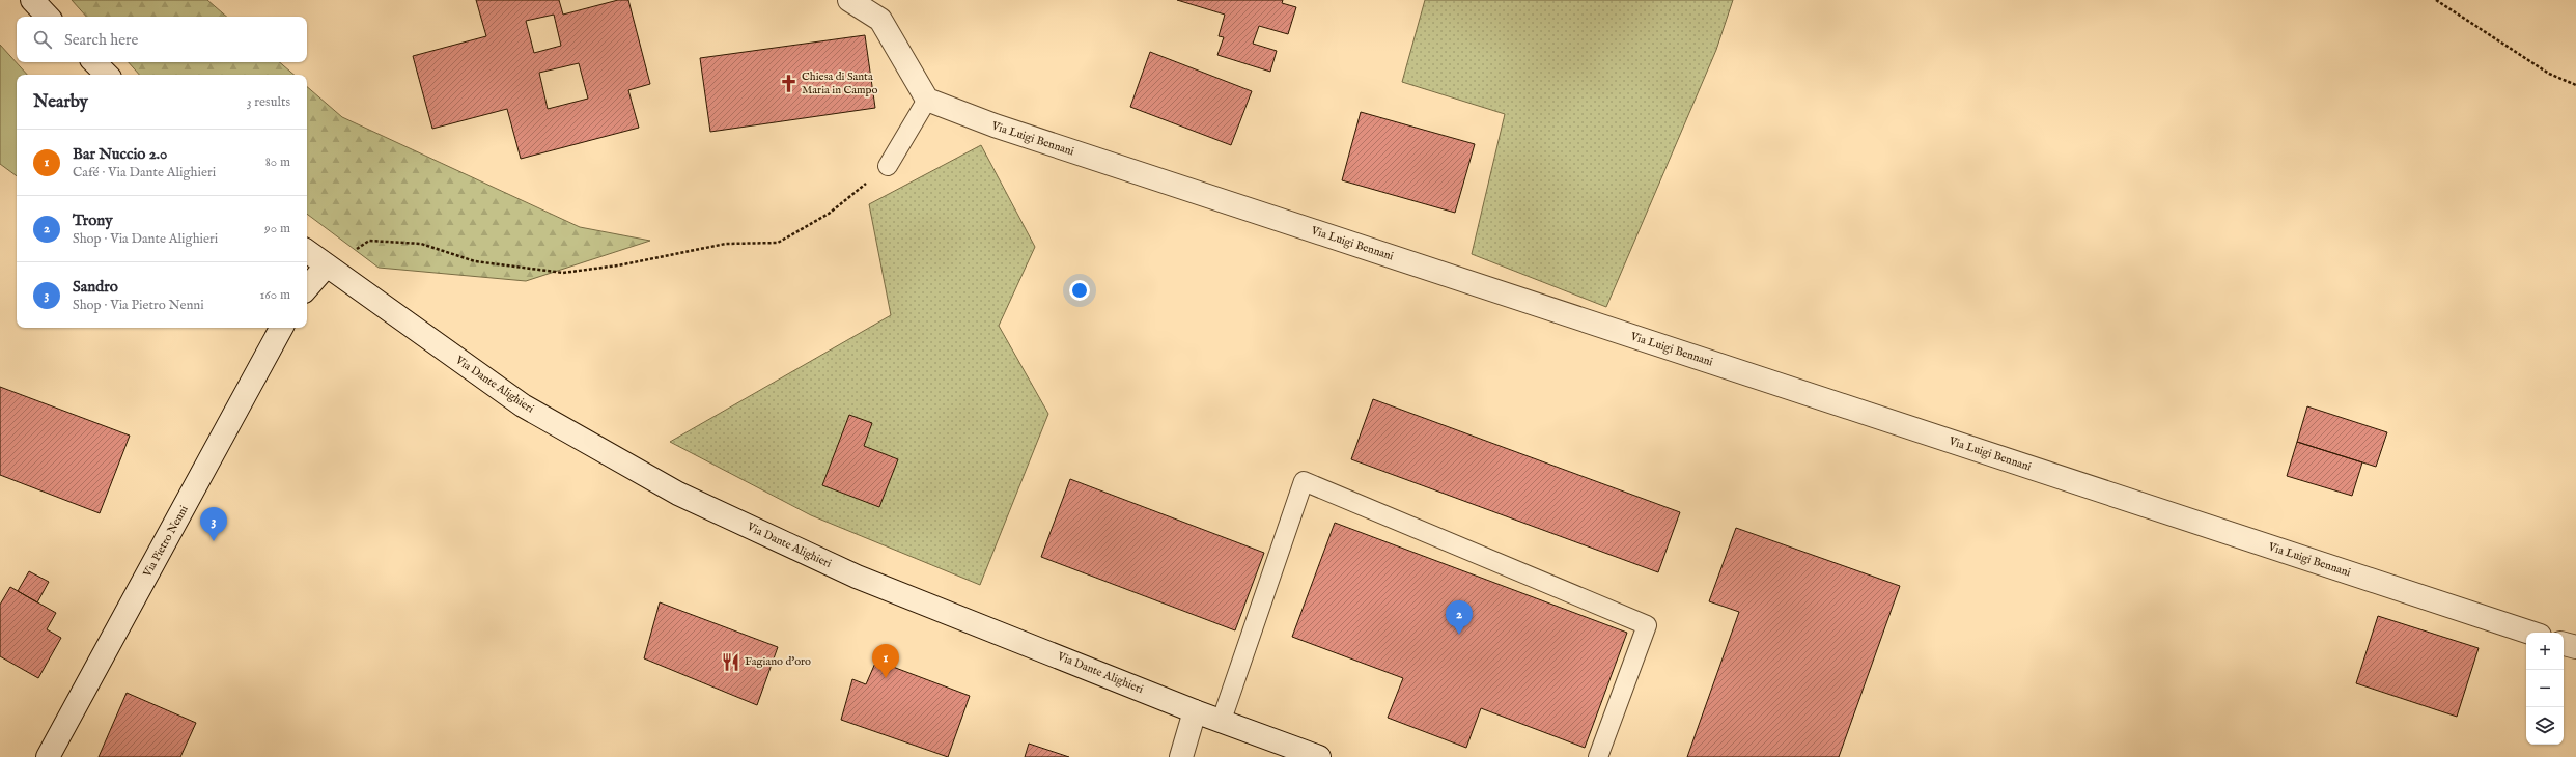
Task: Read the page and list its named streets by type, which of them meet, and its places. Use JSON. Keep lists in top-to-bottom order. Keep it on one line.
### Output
{"streets":{"street":["Via Luigi Bennani","Via Dante Alighieri","Via Pietro Nenni"]},"places":{"church":["Chiesa di Santa Maria in Campo"],"restaurant":["Fagiano d'oro"]},"page":{"search":"Search here","heading":["Nearby","3 results"],"list":[{"mark":"1","name":"Bar Nuccio 2.0","note":"Café · Via Dante Alighieri","value":"80 m"},{"mark":"2","name":"Trony","note":"Shop · Via Dante Alighieri","value":"90 m"},{"mark":"3","name":"Sandro","note":"Shop · Via Pietro Nenni","value":"160 m"}],"pins":["3","2","1"],"map_buttons":["+","−"]}}
